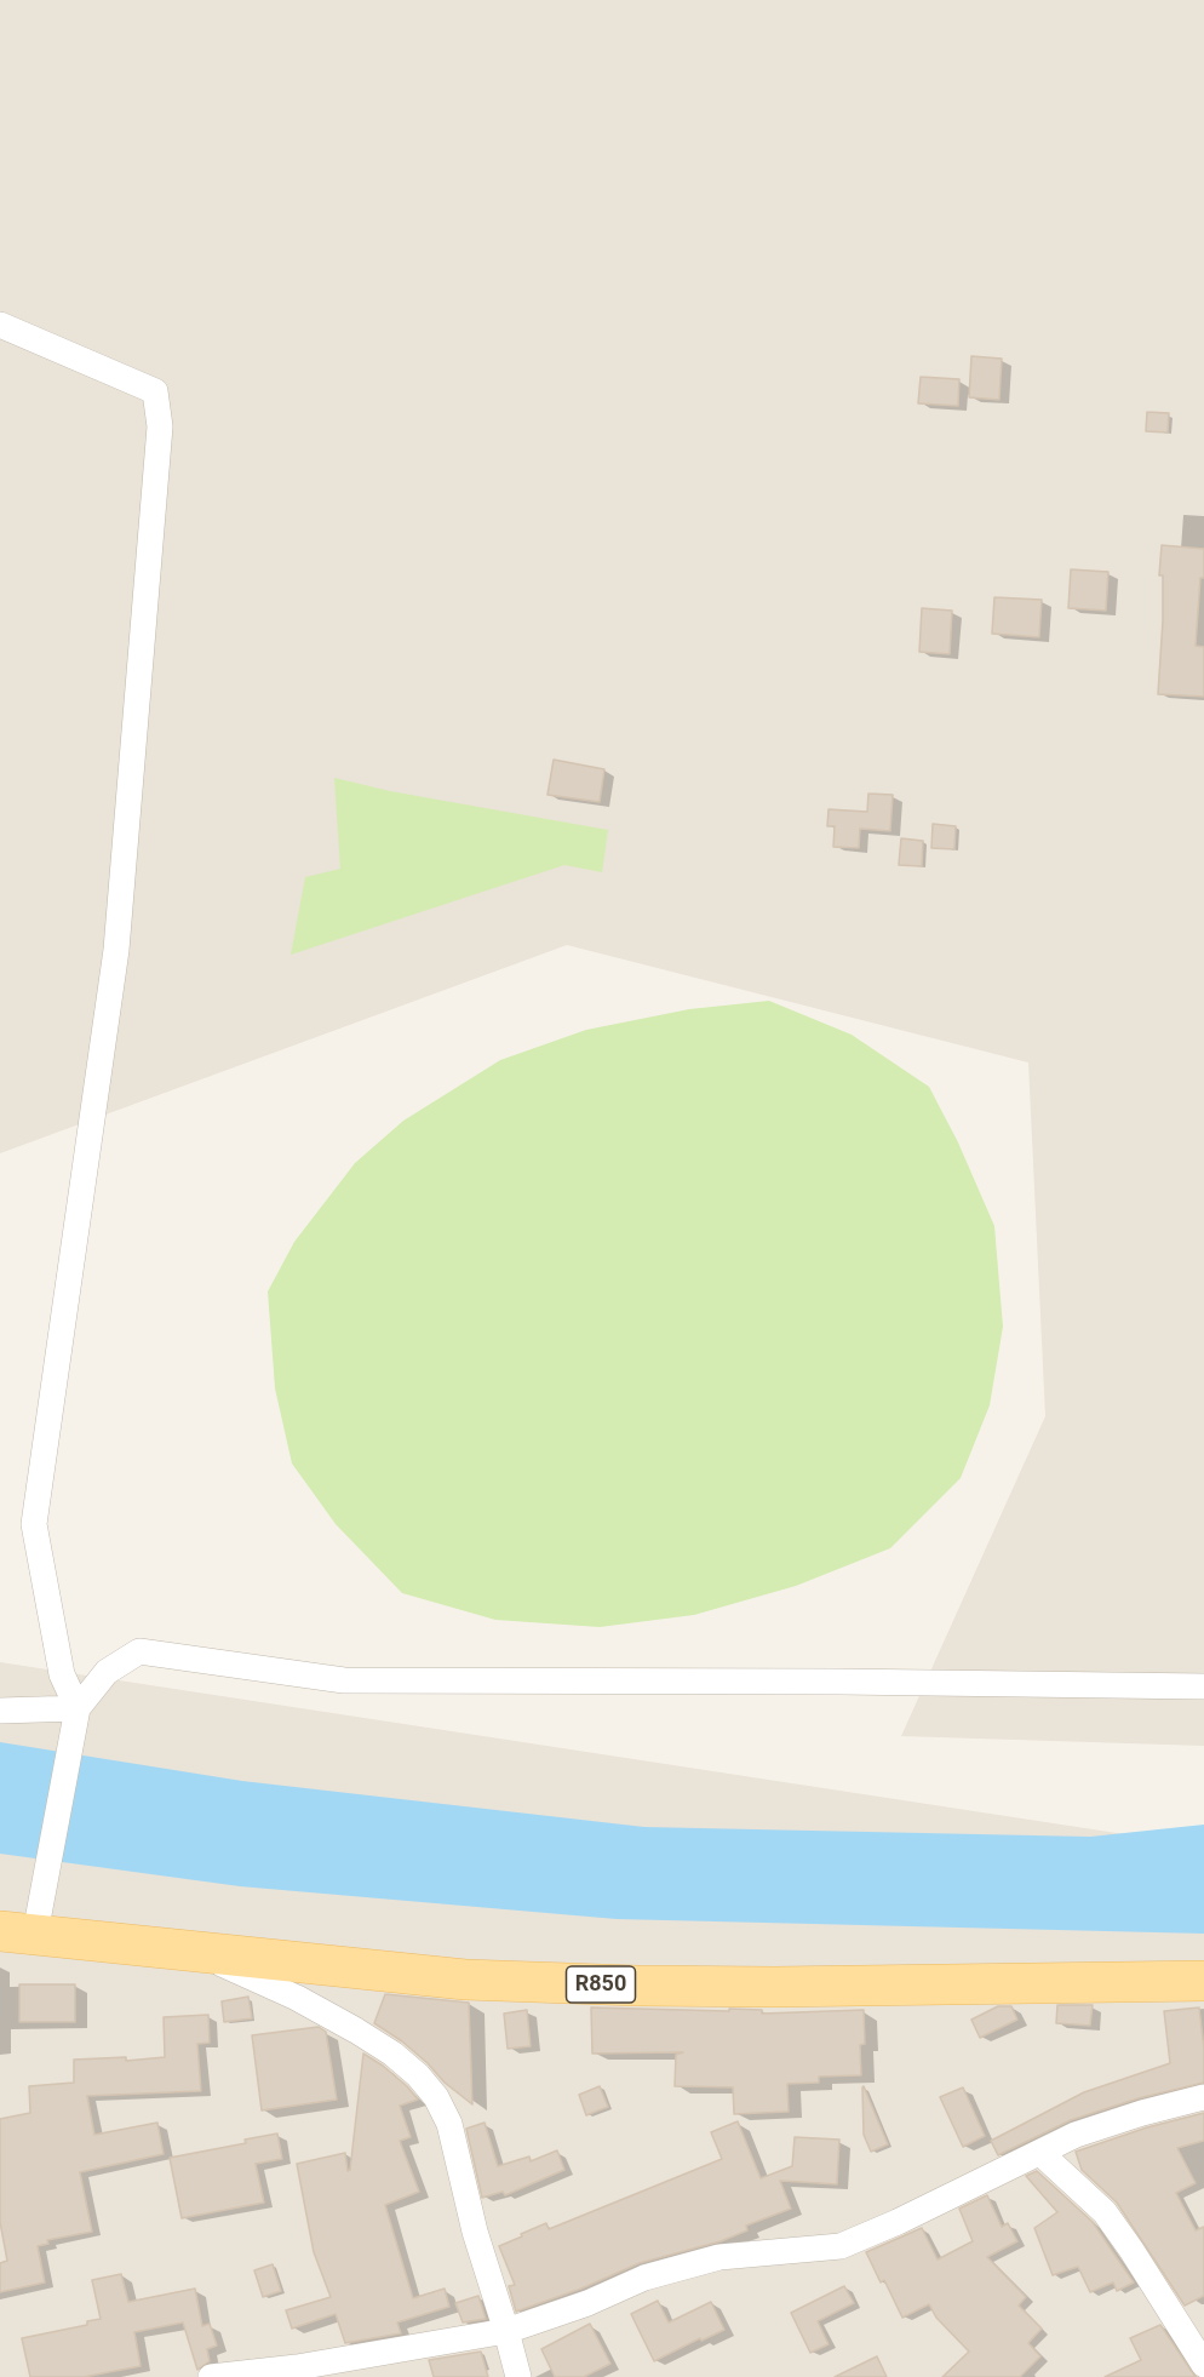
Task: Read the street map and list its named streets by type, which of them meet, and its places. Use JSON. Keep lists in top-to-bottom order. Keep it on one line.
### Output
{"streets":{"main road":["R850"]}}
